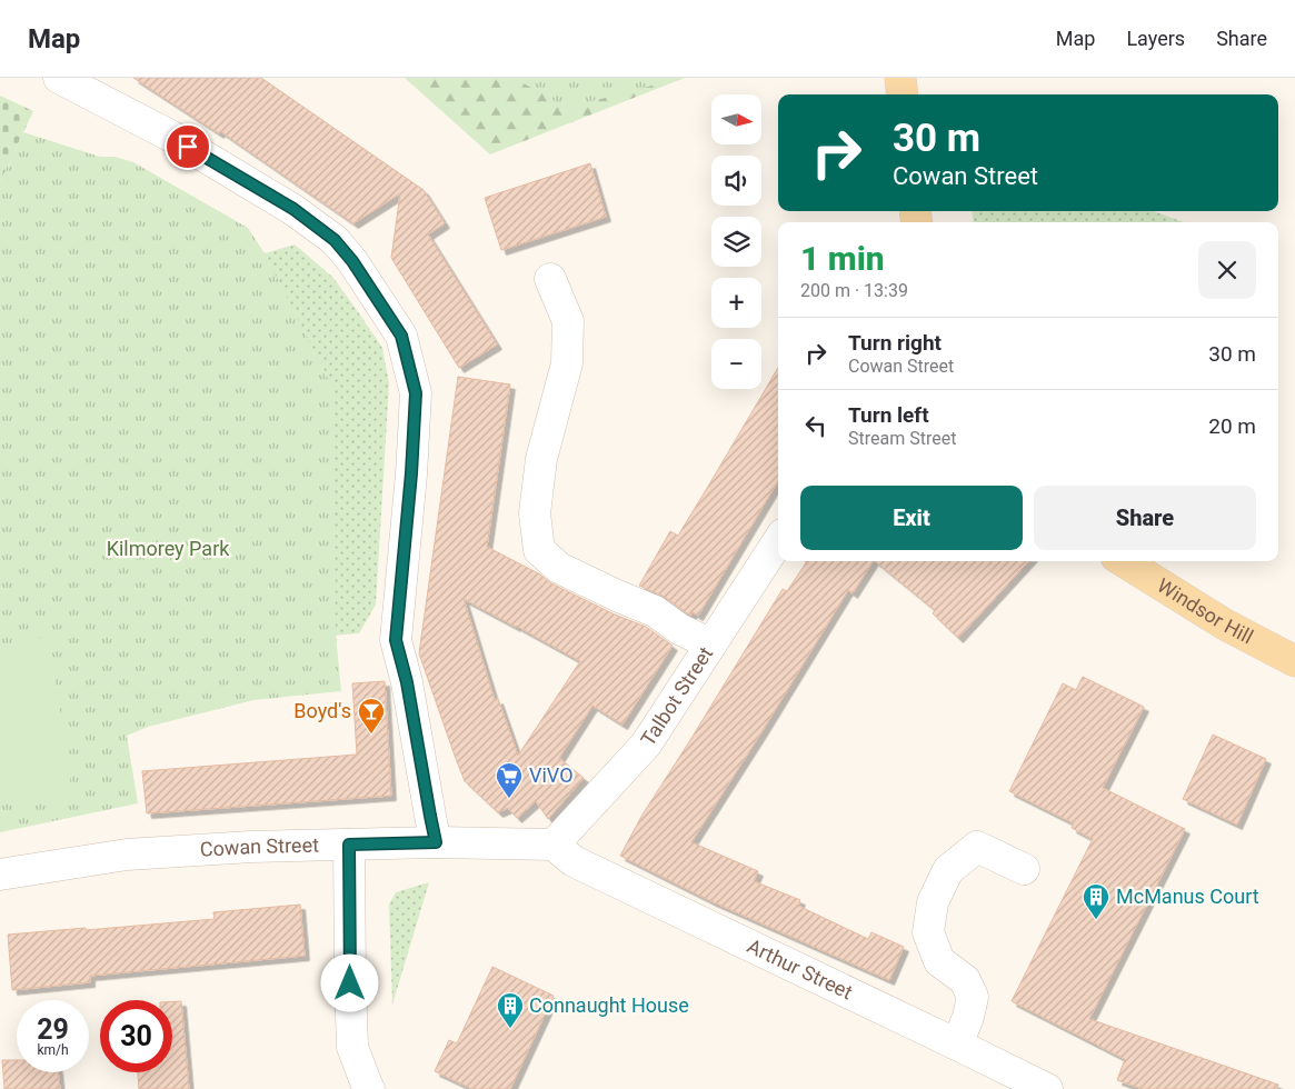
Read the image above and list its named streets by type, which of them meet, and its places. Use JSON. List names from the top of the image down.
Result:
{
  "streets": {
    "main road": ["Windsor Hill"],
    "street": ["Talbot Street", "Cowan Street", "Arthur Street"]
  },
  "crossings": [
    ["Talbot Street", "Cowan Street"],
    ["Talbot Street", "Arthur Street"],
    ["Cowan Street", "Arthur Street"]
  ],
  "parks": ["Kilmorey Park"],
  "places": {
    "bar": ["Boyd's"],
    "supermarket": ["ViVO"],
    "building": ["McManus Court", "Connaught House"]
  },
  "north": "right",
  "page": {
    "header": "Map",
    "nav": ["Map", "Layers", "Share"],
    "map_buttons": ["+", "−"],
    "turn": ["30 m", "Cowan Street"],
    "heading": ["1 min", "200 m · 13:39"],
    "list": [
      {
        "name": "Turn right",
        "note": "Cowan Street",
        "value": "30 m"
      },
      {
        "name": "Turn left",
        "note": "Stream Street",
        "value": "20 m"
      }
    ],
    "buttons": ["Exit", "Share"],
    "speed": "29 km/h",
    "limit": "30"
  }
}
